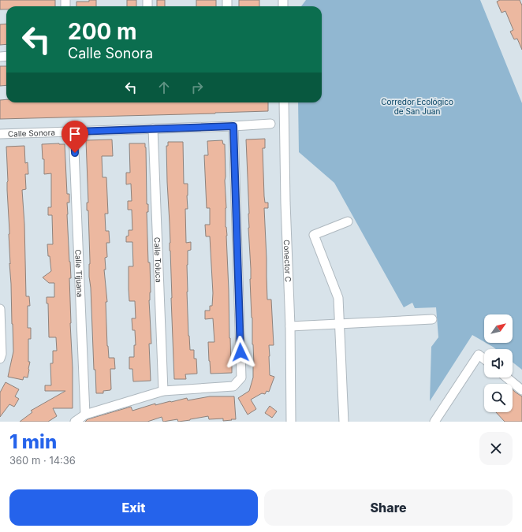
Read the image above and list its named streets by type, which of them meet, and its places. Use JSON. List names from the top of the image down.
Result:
{
  "streets": {
    "street": [
      "Calle Sonora",
      "Calle Toluca",
      "Conector C",
      "Calle Tijuana"
    ]
  },
  "crossings": [
    ["Calle Sonora", "Calle Toluca"],
    ["Calle Sonora", "Calle Tijuana"]
  ],
  "parks": ["Corredor Ecológico de San Juan"],
  "north": "top right",
  "page": {
    "turn": ["200 m", "Calle Sonora"],
    "heading": ["1 min", "360 m · 14:36"],
    "buttons": ["Exit", "Share"]
  }
}
